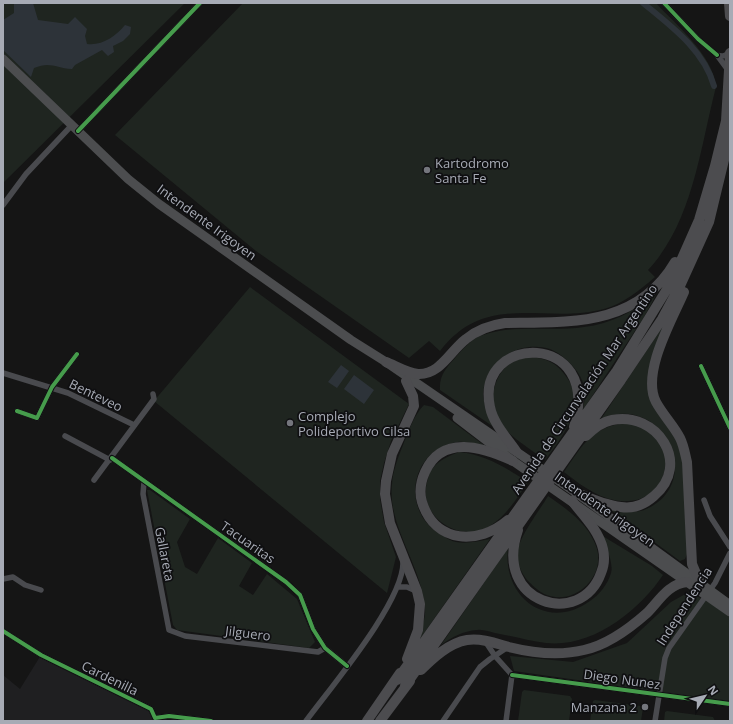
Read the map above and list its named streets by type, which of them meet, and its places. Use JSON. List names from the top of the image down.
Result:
{
  "streets": {
    "highway": ["Avenida de Circunvalación Mar Argentino"],
    "main road": ["Intendente Irigoyen"],
    "street": [
      "Benteveo",
      "Tacuaritas",
      "Gallareta",
      "Independencia",
      "Jilguero",
      "Cardenilla",
      "Diego Nunez"
    ]
  },
  "crossings": [
    ["Tacuaritas", "Gallareta"],
    ["Tacuaritas", "Jilguero"],
    ["Gallareta", "Jilguero"],
    ["Independencia", "Diego Nunez"]
  ],
  "places": ["Kartodromo Santa Fe", "Complejo Polideportivo Cilsa", "Manzana 2"],
  "north": "top right"
}
